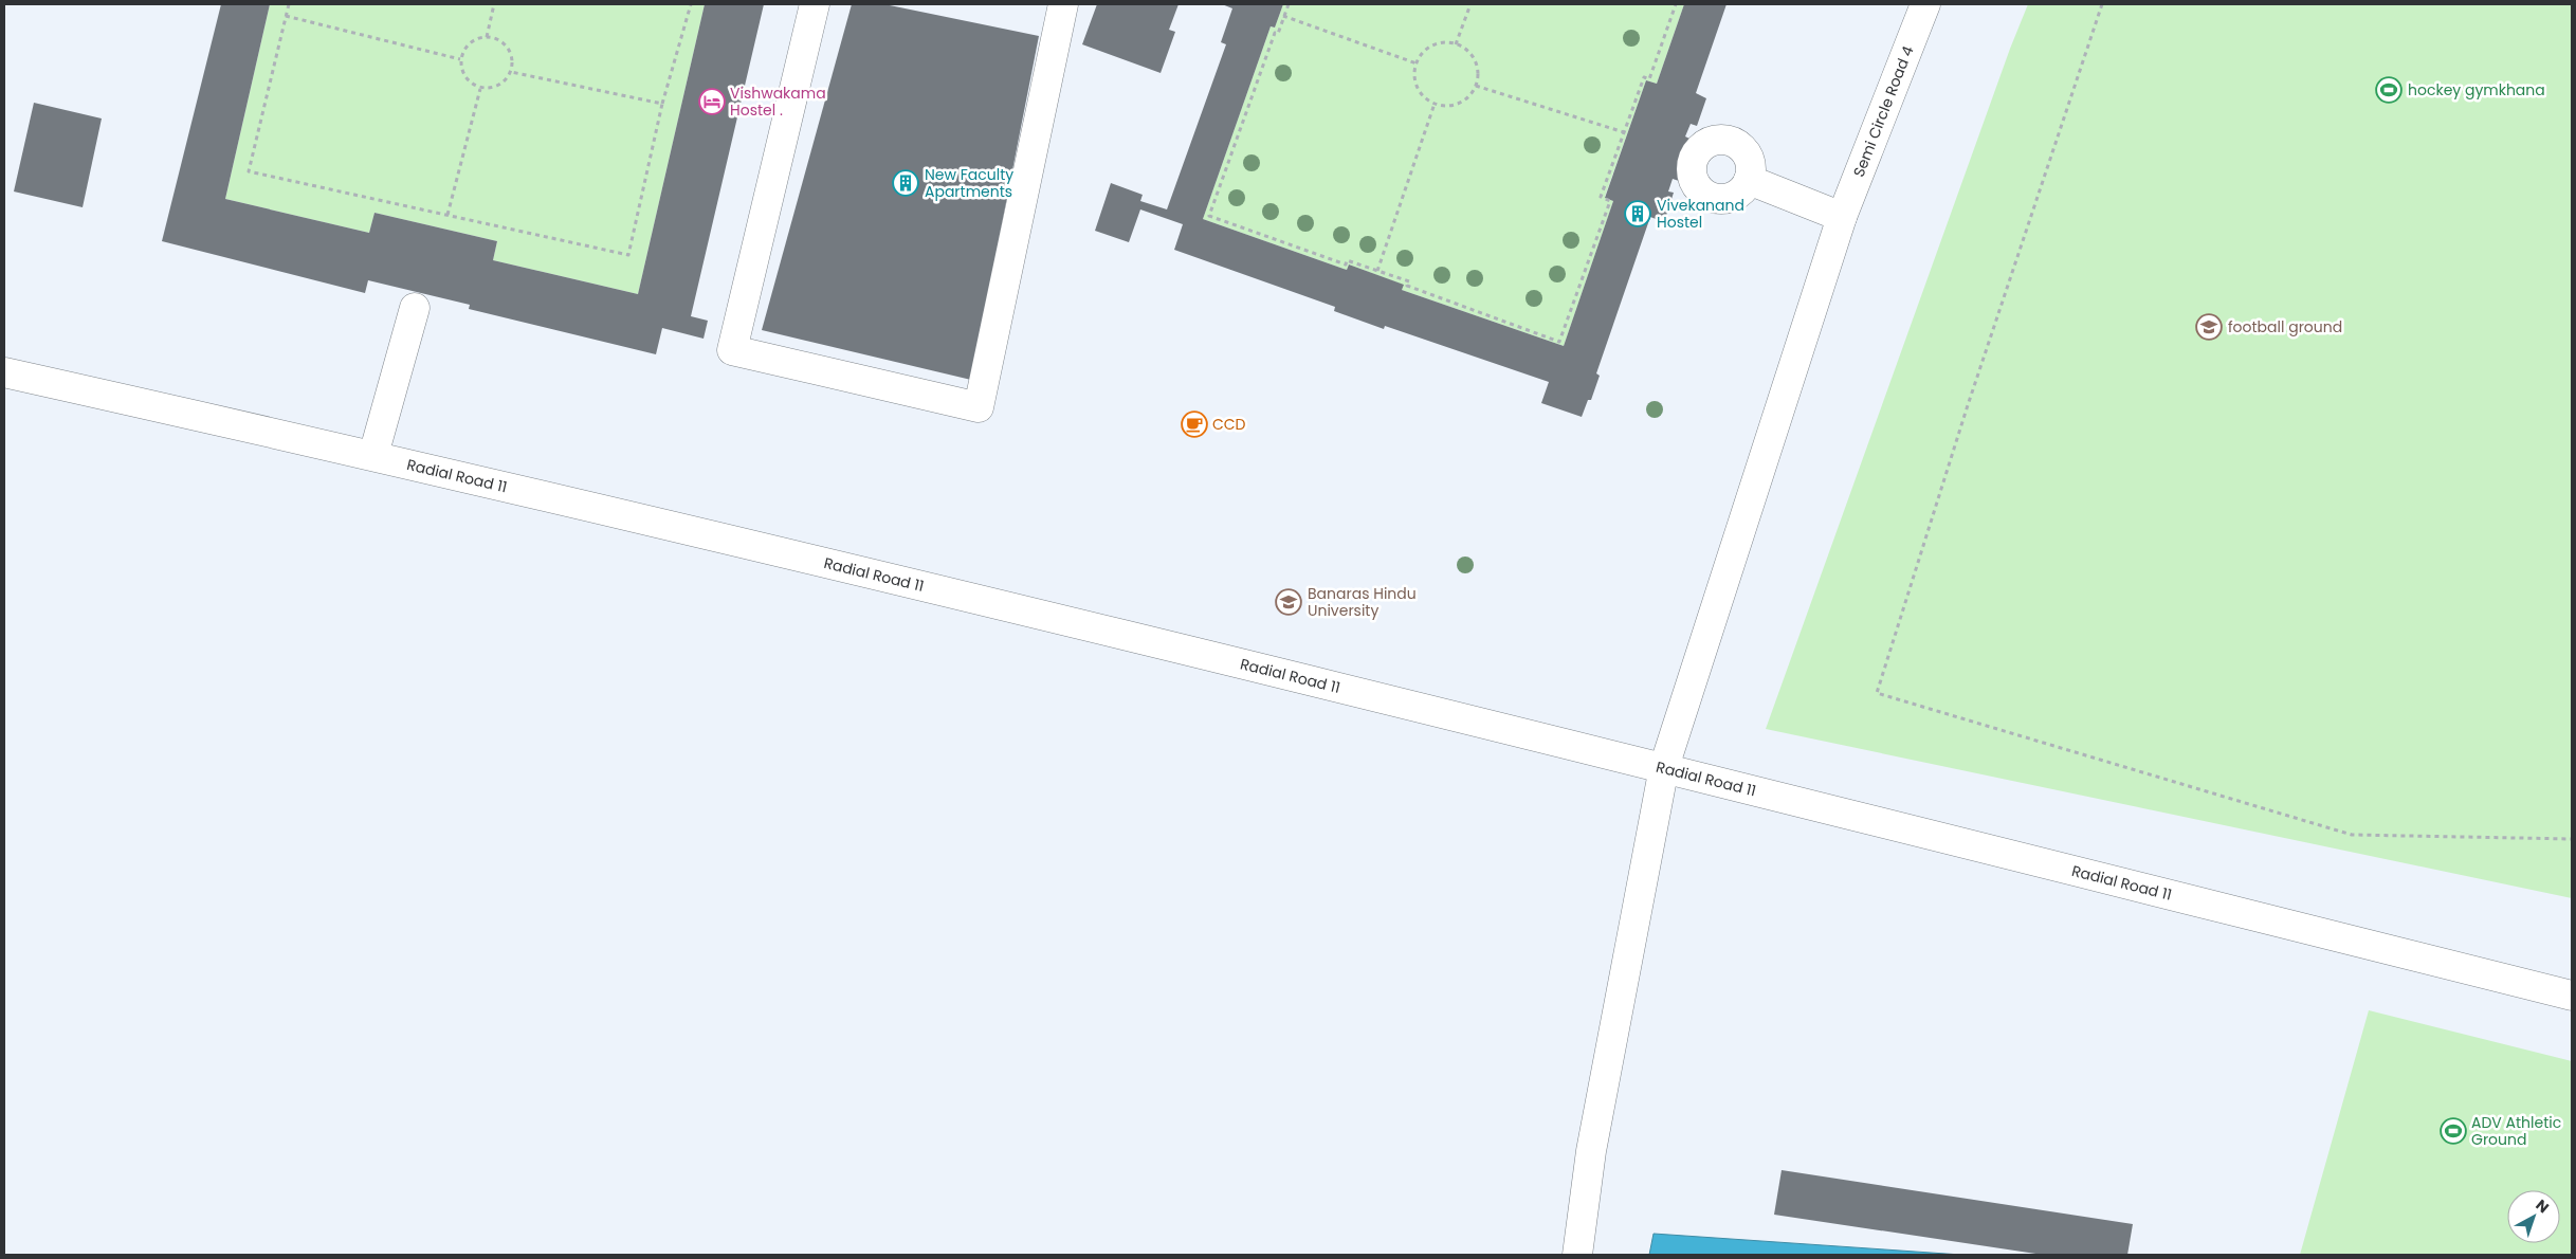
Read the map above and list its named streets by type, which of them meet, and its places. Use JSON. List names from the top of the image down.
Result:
{
  "streets": {
    "lane": ["Semi Circle Road 4", "Radial Road 11"]
  },
  "crossings": [
    ["Semi Circle Road 4", "Radial Road 11"]
  ],
  "places": {
    "sports": ["hockey gymkhana", "ADV Athletic Ground"],
    "hotel": ["Vishwakama Hostel ."],
    "building": ["New Faculty Apartments", "Vivekanand Hostel"],
    "school or university": ["football ground", "Banaras Hindu University"],
    "cafe": ["CCD"]
  },
  "north": "top right"
}
